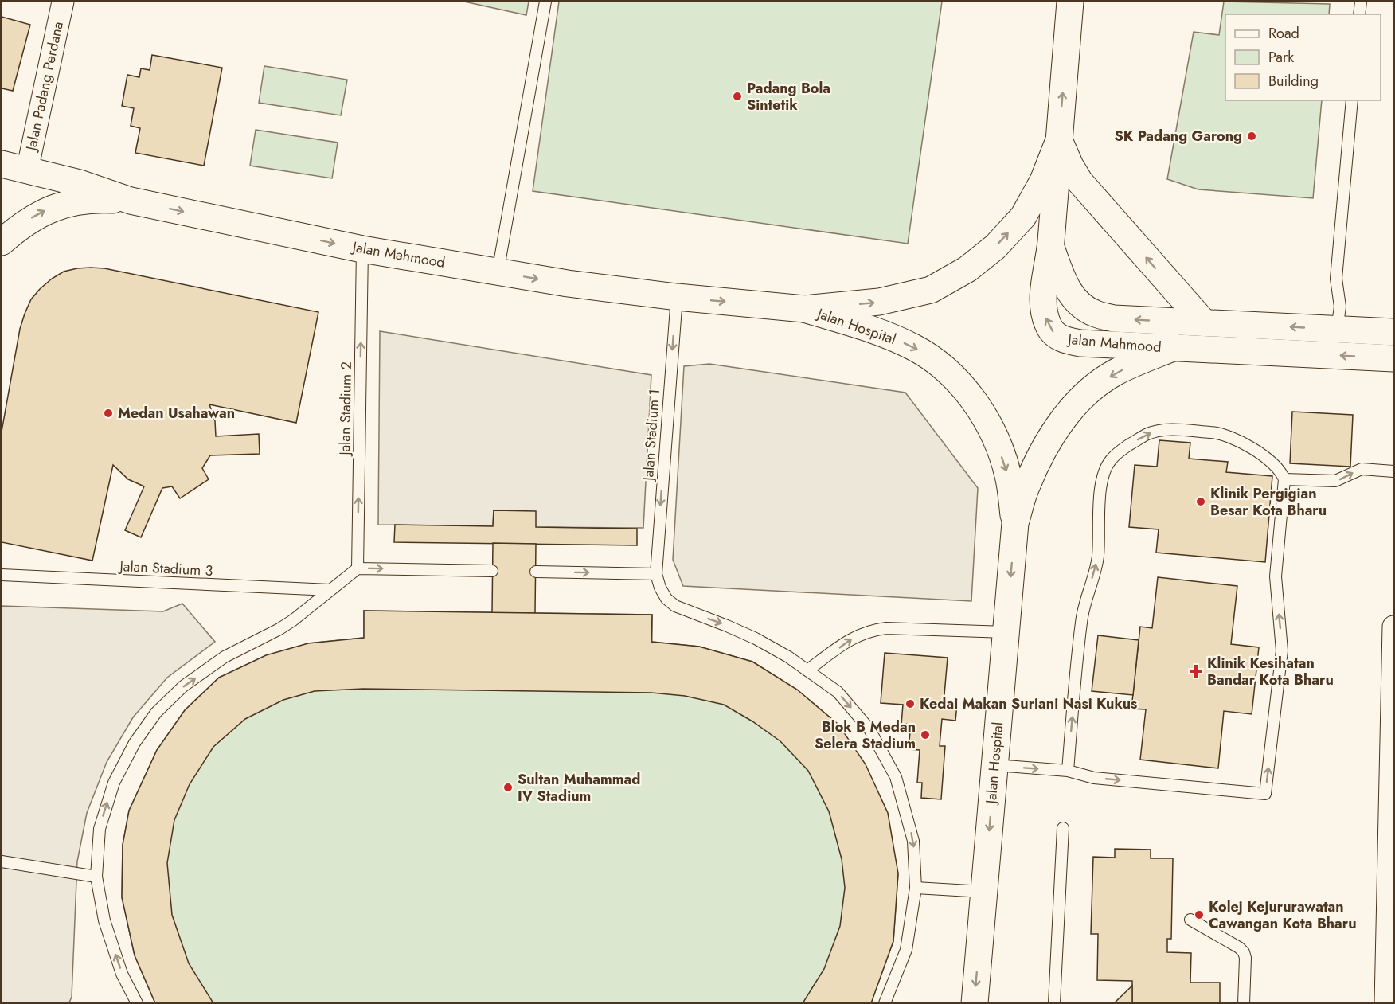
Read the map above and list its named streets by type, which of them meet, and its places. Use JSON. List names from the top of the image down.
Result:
{
  "streets": {
    "main road": ["Jalan Mahmood", "Jalan Hospital"],
    "street": ["Jalan Padang Perdana"],
    "lane": ["Jalan Stadium 2", "Jalan Stadium 1", "Jalan Stadium 3"]
  },
  "crossings": [
    ["Jalan Padang Perdana", "Jalan Mahmood"],
    ["Jalan Mahmood", "Jalan Hospital"],
    ["Jalan Mahmood", "Jalan Stadium 2"],
    ["Jalan Mahmood", "Jalan Stadium 1"]
  ],
  "one_way": ["Jalan Stadium 2", "Jalan Stadium 1"],
  "places": {
    "other": [
      "Padang Bola Sintetik",
      "SK Padang Garong",
      "Medan Usahawan",
      "Klinik Pergigian Besar Kota Bharu",
      "Kedai Makan Suriani Nasi Kukus",
      "Blok B Medan Selera Stadium",
      "Sultan Muhammad IV Stadium",
      "Kolej Kejururawatan Cawangan Kota Bharu"
    ],
    "health": ["Klinik Kesihatan Bandar Kota Bharu"]
  },
  "legend": ["Road", "Park", "Building"]
}
